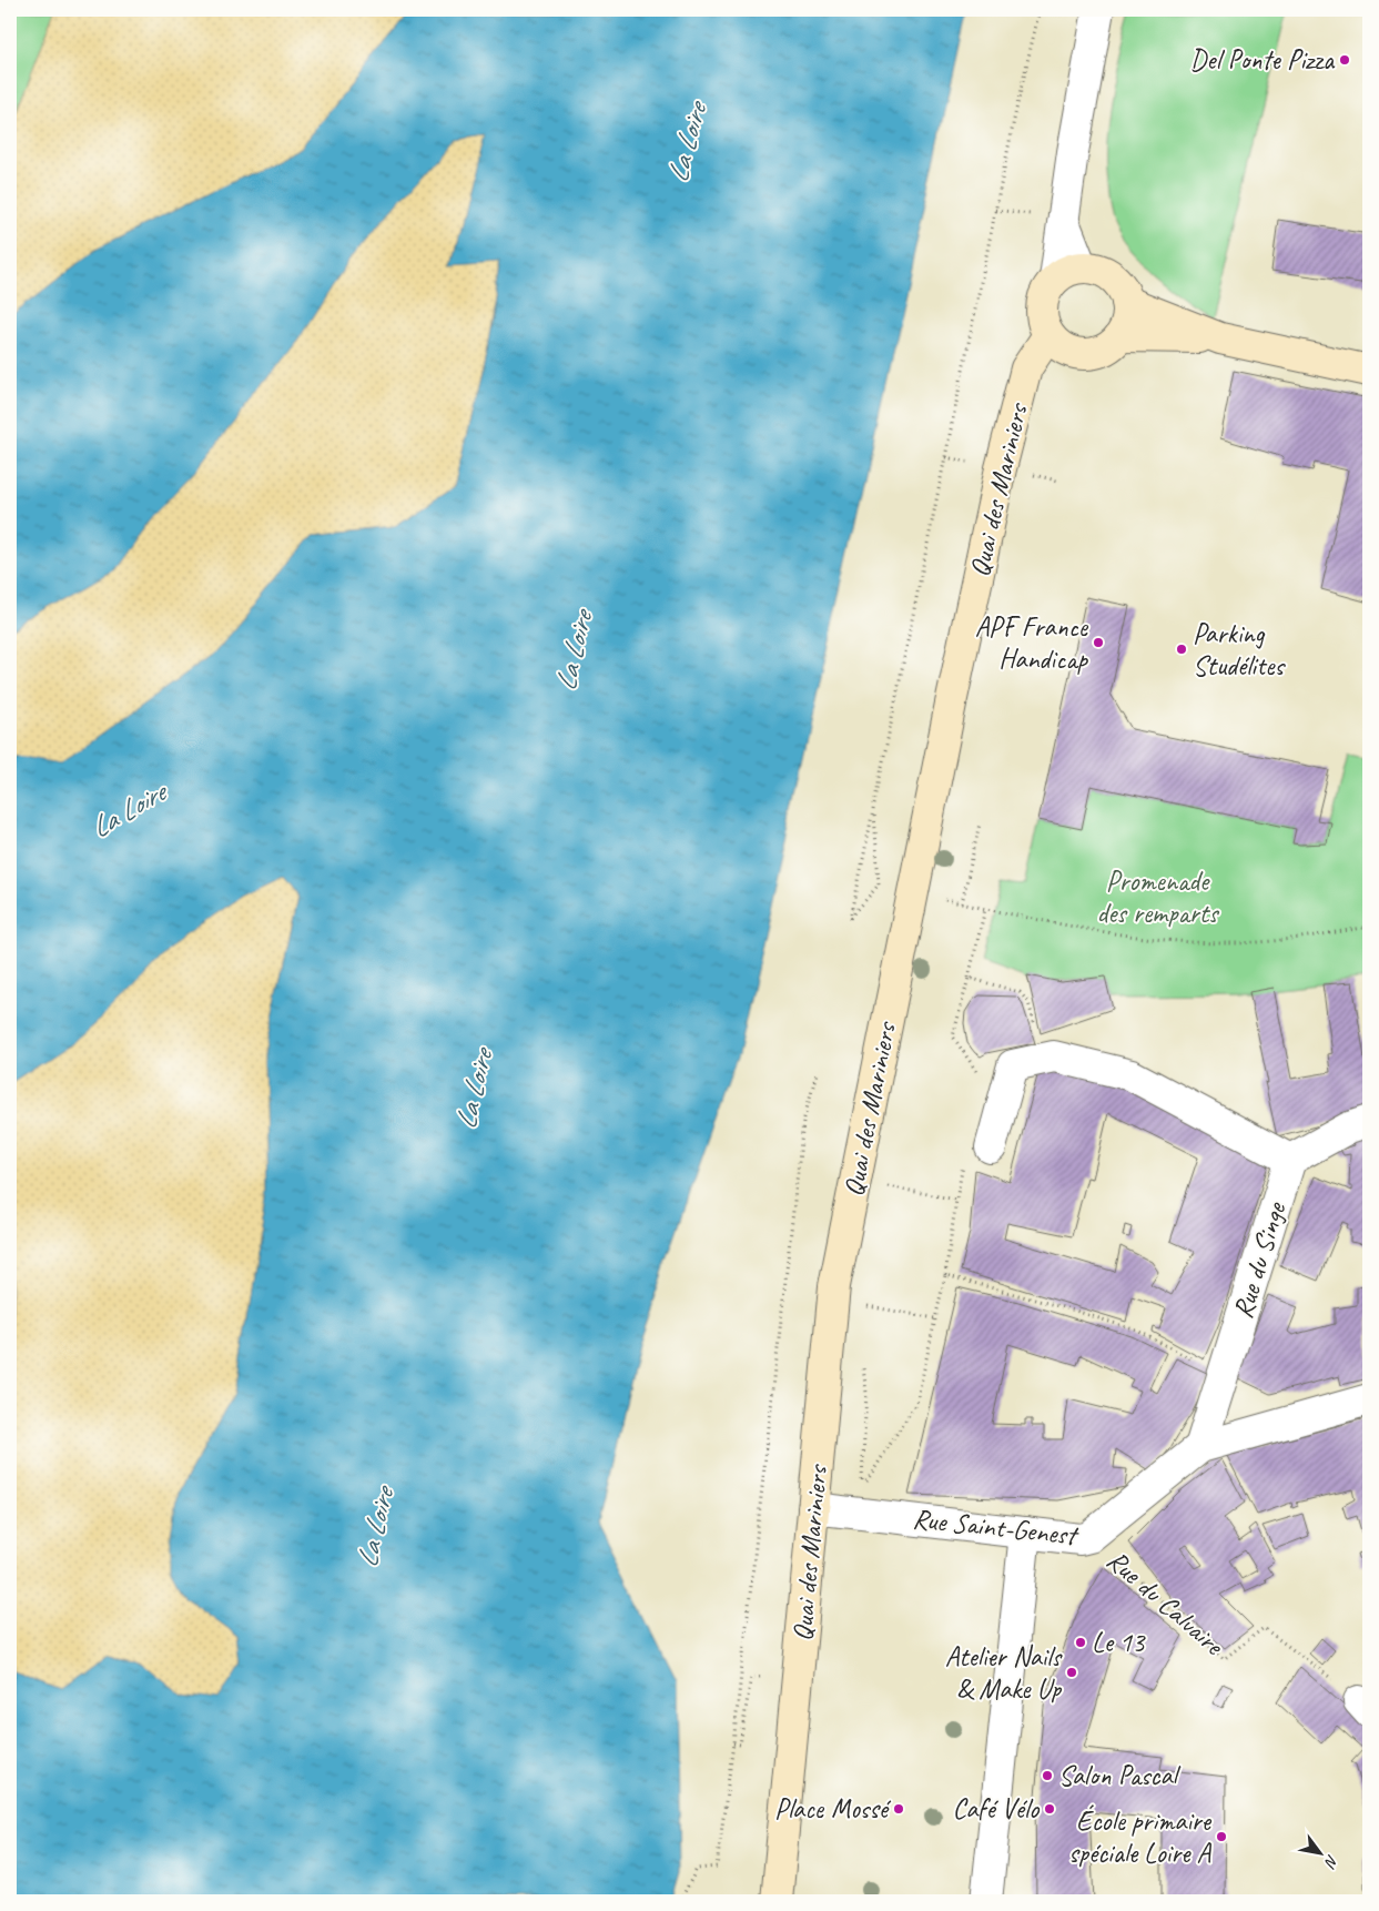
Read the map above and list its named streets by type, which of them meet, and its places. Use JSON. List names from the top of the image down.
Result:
{
  "streets": {
    "main road": ["Quai des Mariniers"],
    "street": ["Rue du Singe", "Rue Saint-Genest"],
    "path": ["Rue du Calvaire"]
  },
  "crossings": [
    ["Quai des Mariniers", "Rue Saint-Genest"],
    ["Rue du Singe", "Rue Saint-Genest"],
    ["Rue Saint-Genest", "Rue du Calvaire"]
  ],
  "water": ["La Loire"],
  "parks": ["Promenade des remparts"],
  "places": [
    "Del Ponte Pizza",
    "APF France Handicap",
    "Parking Studélites",
    "Le 13",
    "Atelier Nails & Make Up",
    "Salon Pascal",
    "Place Mossé",
    "Café Vélo",
    "École primaire spéciale Loire A"
  ],
  "north": "bottom right"
}
